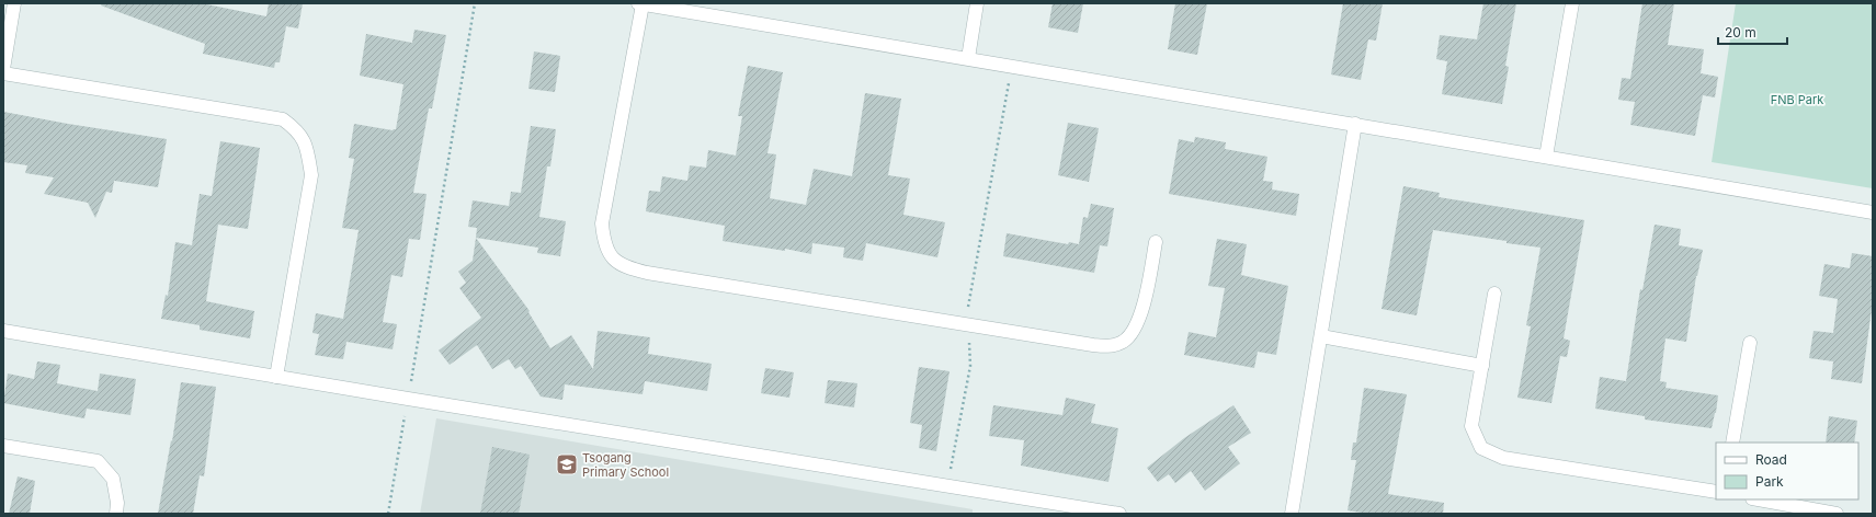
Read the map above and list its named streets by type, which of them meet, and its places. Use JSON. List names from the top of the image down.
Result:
{
  "parks": ["FNB Park"],
  "places": {
    "school or university": ["Tsogang Primary School"]
  },
  "legend": ["Road", "Park"],
  "scale_bar": "20 m"
}
